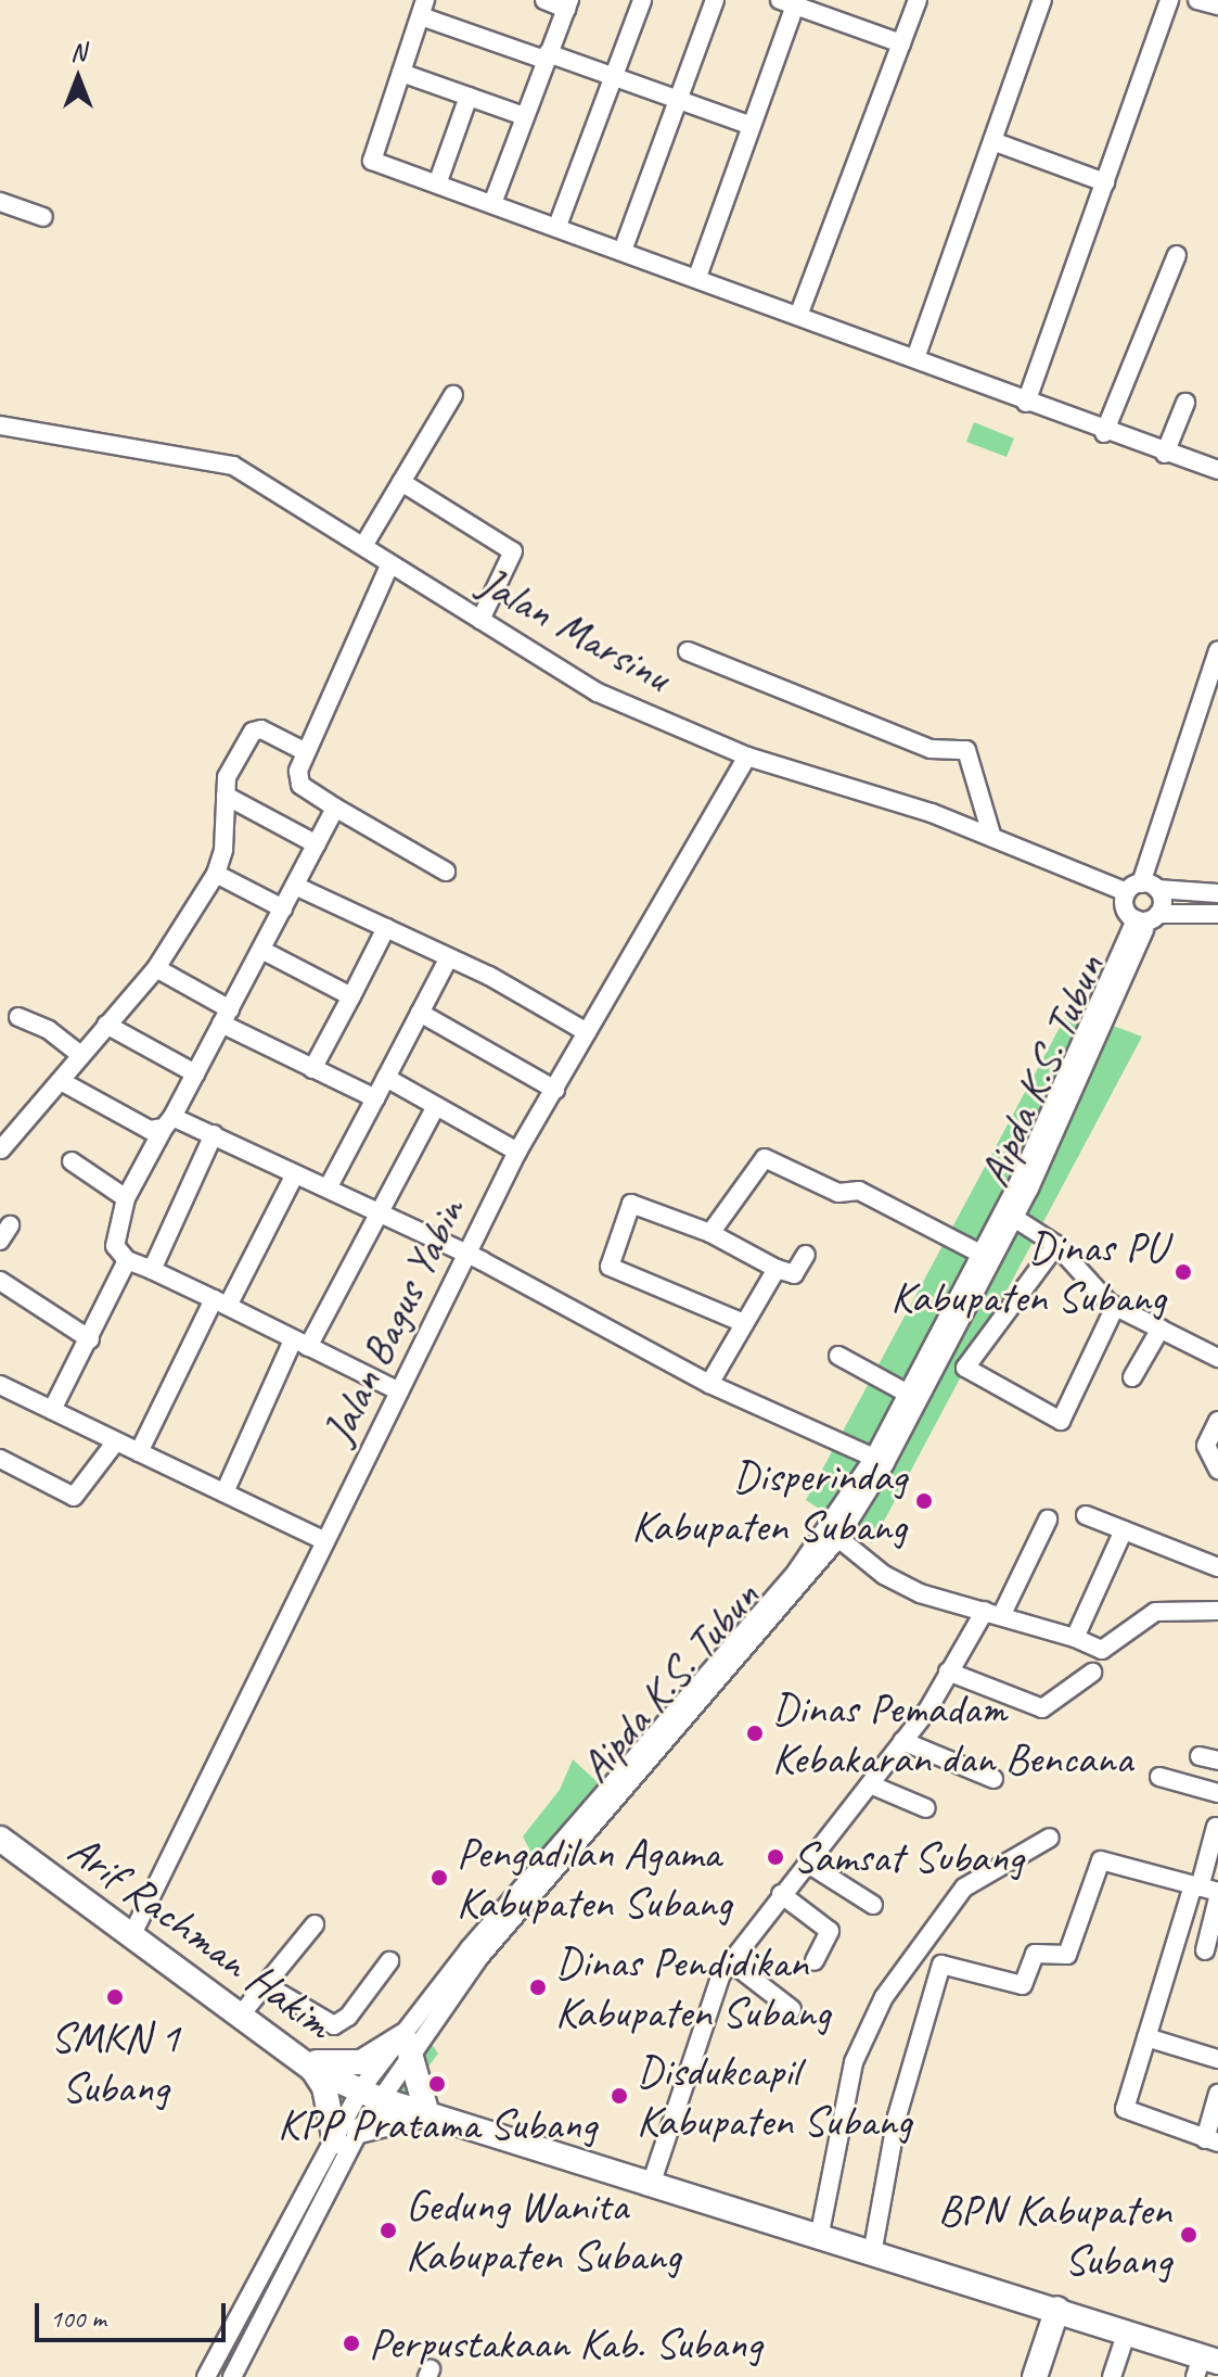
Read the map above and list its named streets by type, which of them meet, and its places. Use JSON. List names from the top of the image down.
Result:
{
  "streets": {
    "main road": ["Arif Rachman Hakim"],
    "street": ["Jalan Marsinu", "Aipda K.S. Tubun", "Jalan Bagus Yabin"]
  },
  "crossings": [
    ["Jalan Marsinu", "Jalan Bagus Yabin"],
    ["Aipda K.S. Tubun", "Arif Rachman Hakim"],
    ["Jalan Bagus Yabin", "Arif Rachman Hakim"]
  ],
  "places": [
    "Dinas PU Kabupaten Subang",
    "Disperindag Kabupaten Subang",
    "Dinas Pemadam Kebakaran dan Bencana",
    "Samsat Subang",
    "Pengadilan Agama Kabupaten Subang",
    "Dinas Pendidikan Kabupaten Subang",
    "SMKN 1 Subang",
    "KPP Pratama Subang",
    "Disdukcapil Kabupaten Subang",
    "Gedung Wanita Kabupaten Subang",
    "BPN Kabupaten Subang",
    "Perpustakaan Kab. Subang"
  ],
  "scale_bar": "100 m",
  "north": "top"
}
